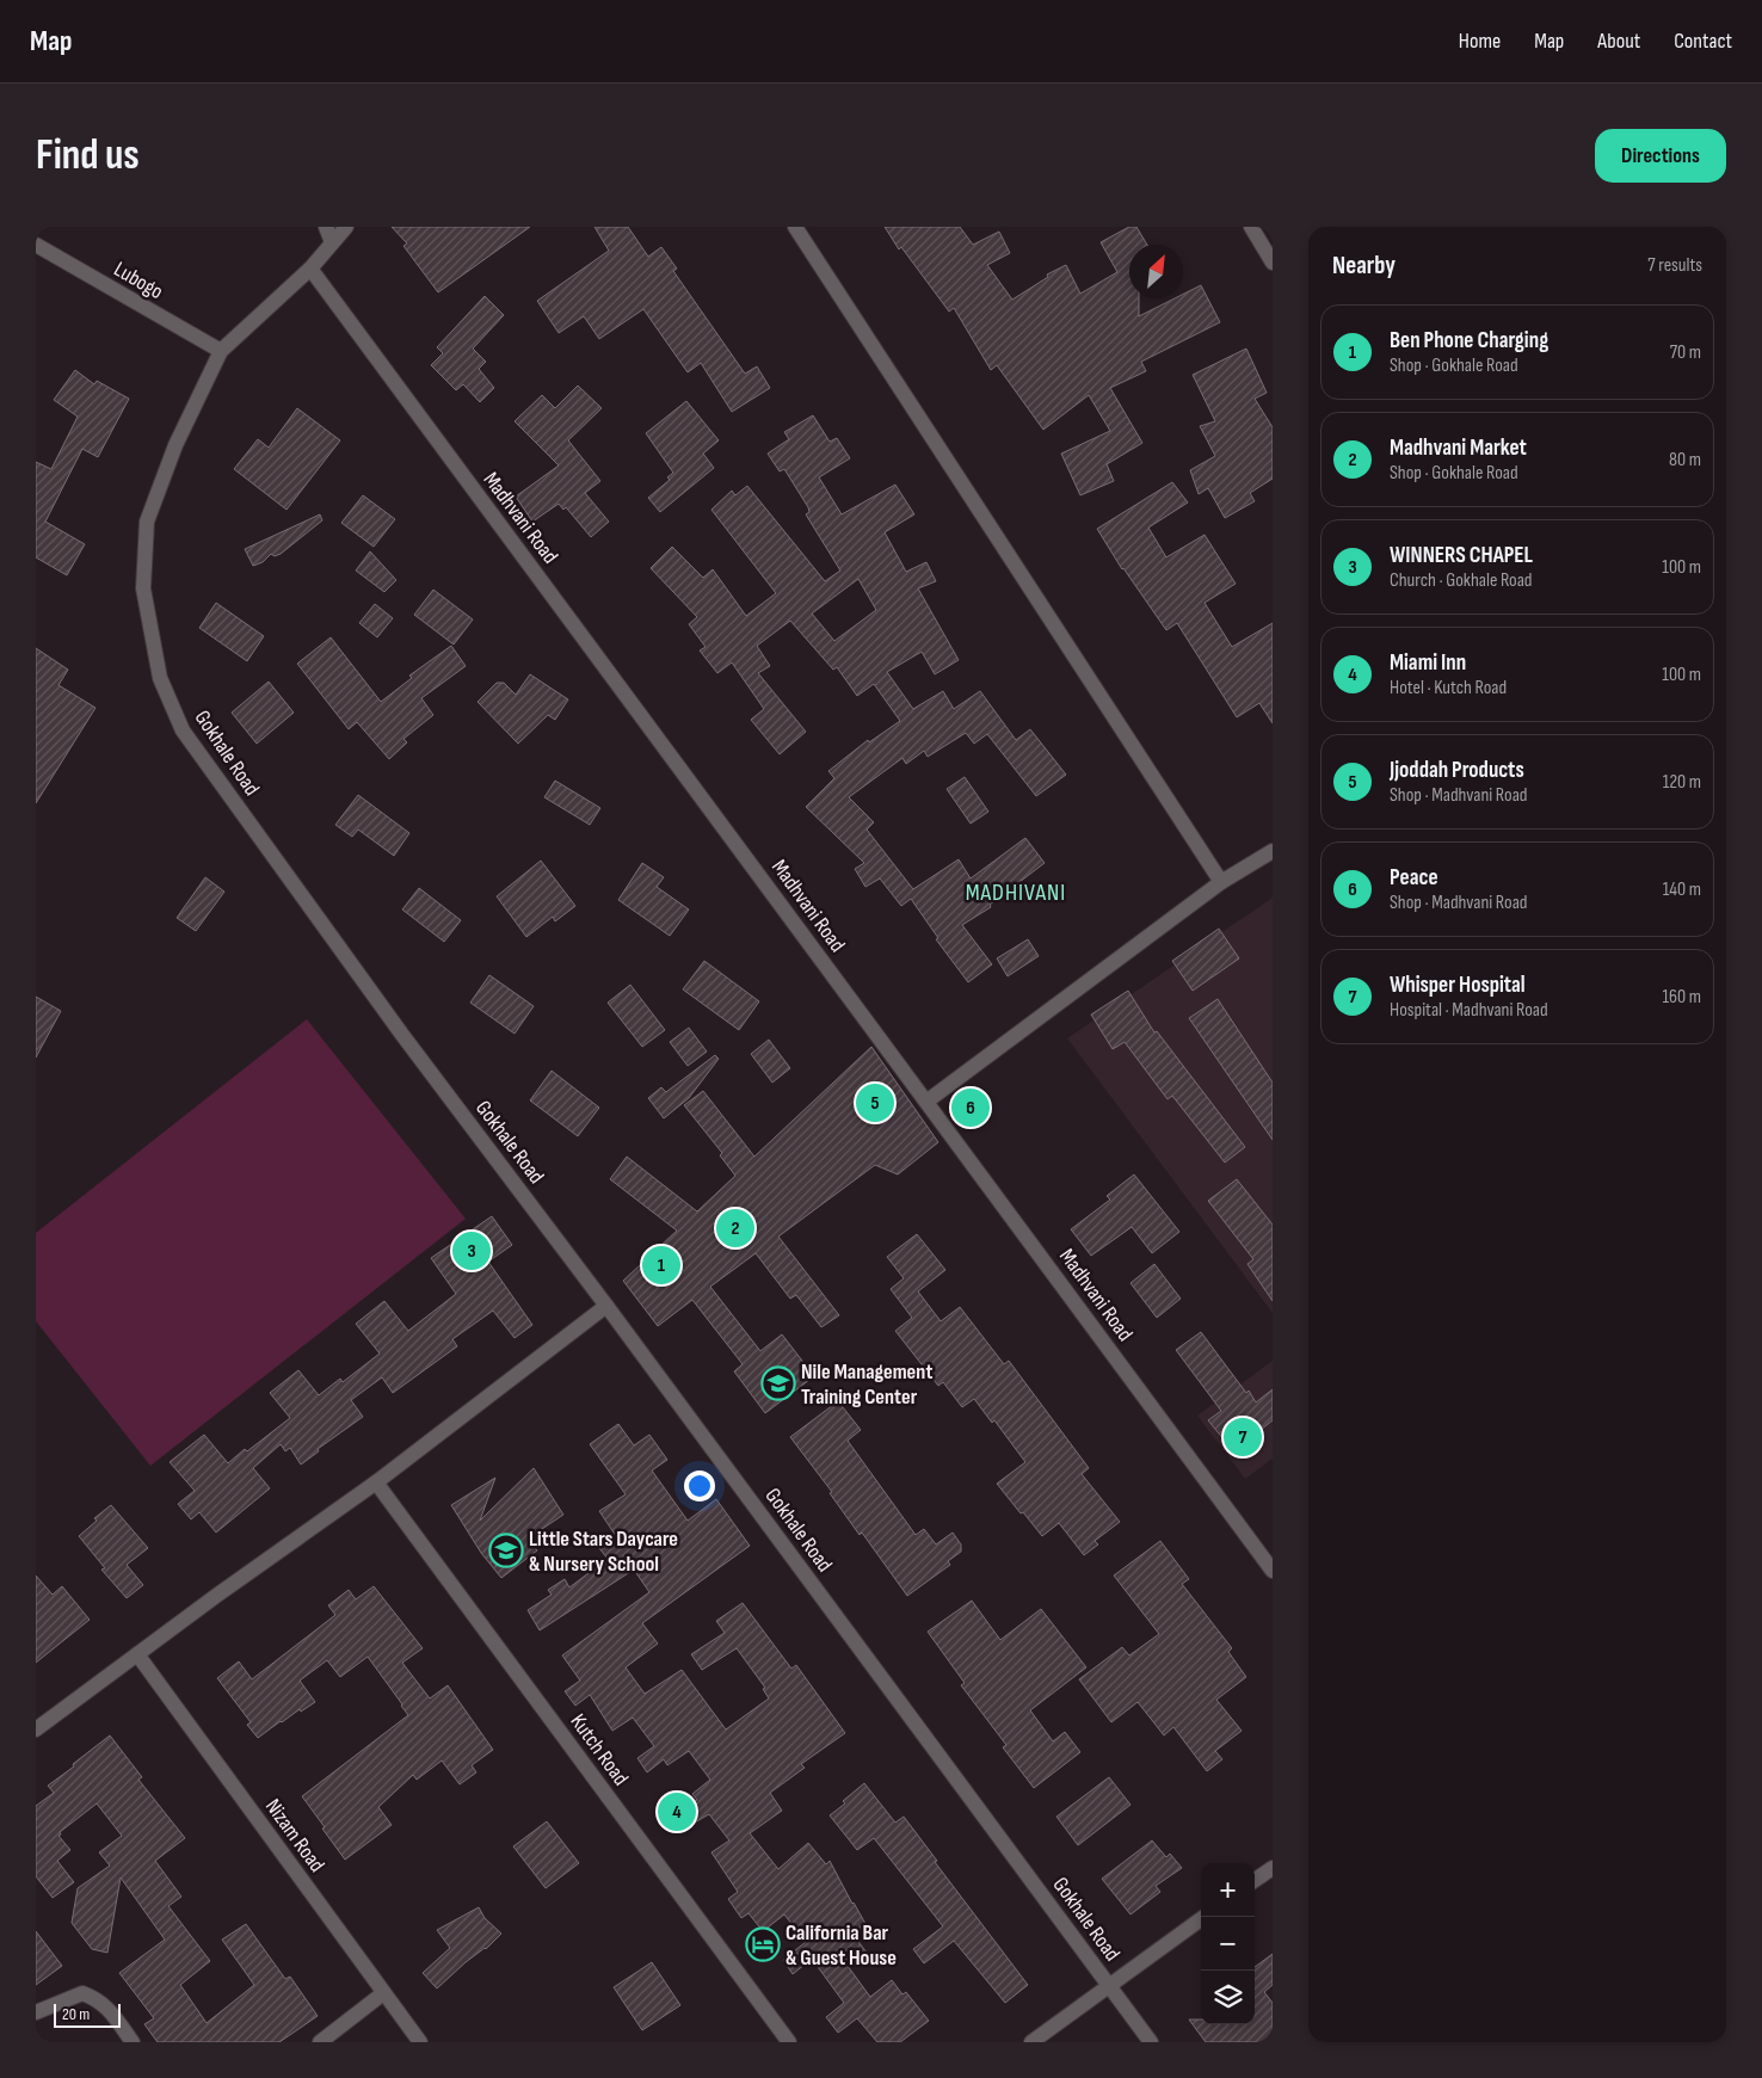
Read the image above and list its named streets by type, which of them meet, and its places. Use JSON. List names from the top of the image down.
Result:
{
  "streets": {
    "street": [
      "Lubogo",
      "Madhvani Road",
      "Gokhale Road",
      "Kutch Road",
      "Nizam Road"
    ]
  },
  "crossings": [
    ["Lubogo", "Gokhale Road"],
    ["Madhvani Road", "Gokhale Road"]
  ],
  "districts": ["MADHIVANI"],
  "places": {
    "school or university": ["Nile Management Training Center", "Little Stars Daycare & Nursery School"],
    "hotel": ["California Bar & Guest House"]
  },
  "scale_bar": "20 m",
  "north": "top right",
  "page": {
    "header": "Map",
    "nav": [
      "Home",
      "Map",
      "About",
      "Contact"
    ],
    "buttons": "Directions",
    "title": "Find us",
    "heading": ["Nearby", "7 results"],
    "list": [
      {
        "mark": "1",
        "name": "Ben Phone Charging",
        "note": "Shop · Gokhale Road",
        "value": "70 m"
      },
      {
        "mark": "2",
        "name": "Madhvani Market",
        "note": "Shop · Gokhale Road",
        "value": "80 m"
      },
      {
        "mark": "3",
        "name": "WINNERS CHAPEL",
        "note": "Church · Gokhale Road",
        "value": "100 m"
      },
      {
        "mark": "4",
        "name": "Miami Inn",
        "note": "Hotel · Kutch Road",
        "value": "100 m"
      },
      {
        "mark": "5",
        "name": "Jjoddah Products",
        "note": "Shop · Madhvani Road",
        "value": "120 m"
      },
      {
        "mark": "6",
        "name": "Peace",
        "note": "Shop · Madhvani Road",
        "value": "140 m"
      },
      {
        "mark": "7",
        "name": "Whisper Hospital",
        "note": "Hospital · Madhvani Road",
        "value": "160 m"
      }
    ],
    "pins": [
      "5",
      "6",
      "2",
      "3",
      "1",
      "7",
      "4"
    ],
    "map_buttons": ["+", "−"],
    "scale": "20 m"
  }
}
